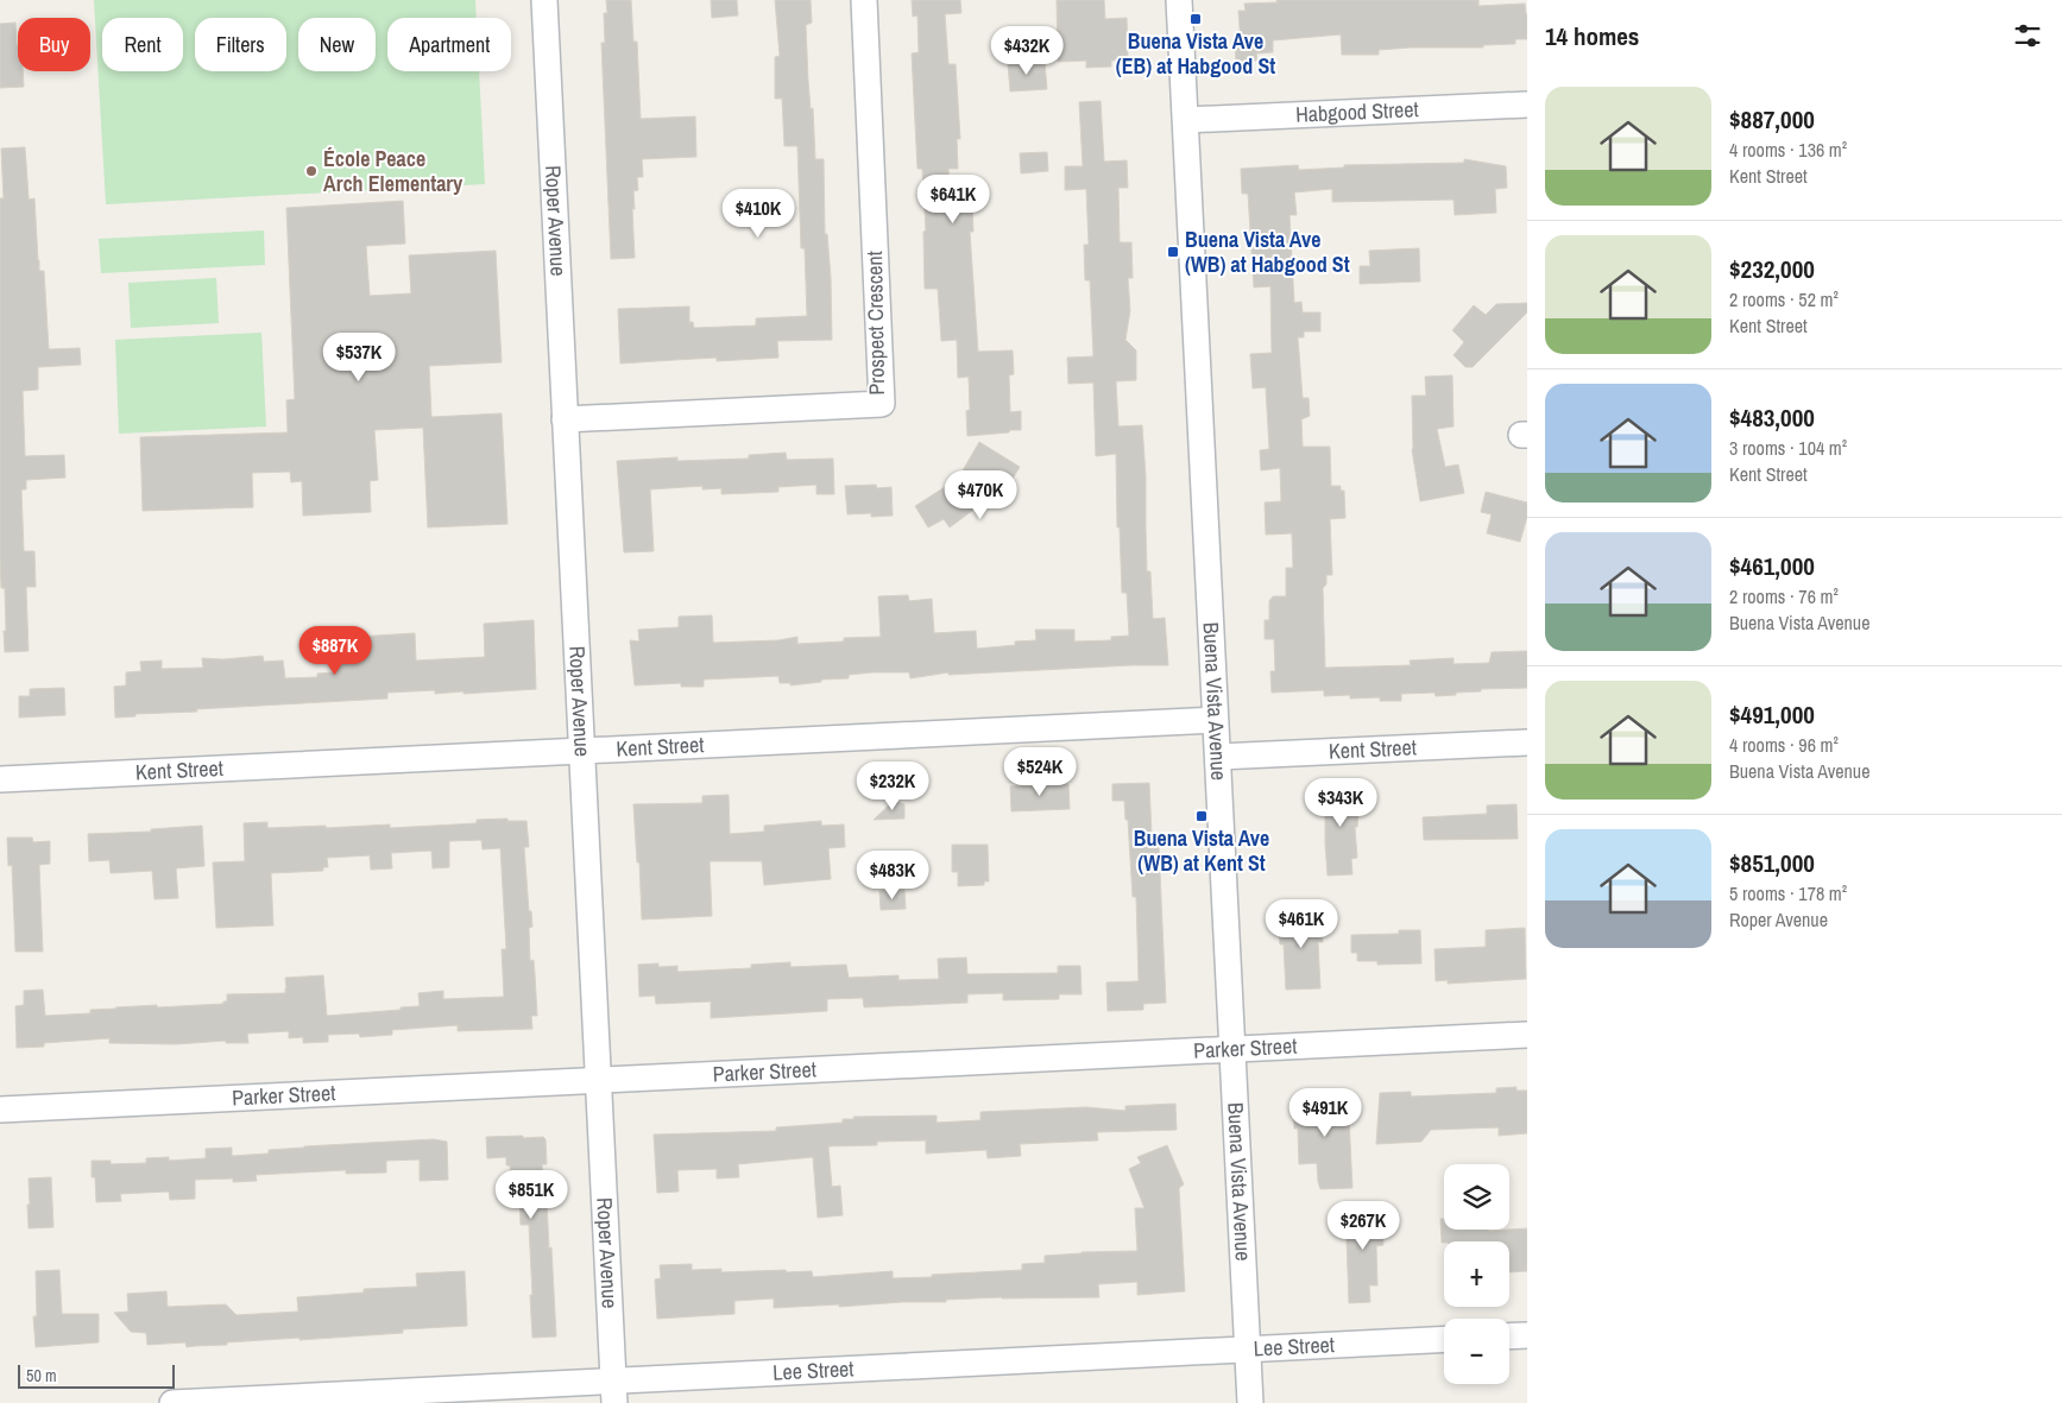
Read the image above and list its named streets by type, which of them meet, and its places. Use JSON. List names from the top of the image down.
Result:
{
  "streets": {
    "street": [
      "Habgood Street",
      "Roper Avenue",
      "Prospect Crescent",
      "Buena Vista Avenue",
      "Kent Street",
      "Parker Street",
      "Lee Street"
    ]
  },
  "crossings": [
    ["Habgood Street", "Buena Vista Avenue"],
    ["Roper Avenue", "Prospect Crescent"],
    ["Roper Avenue", "Kent Street"],
    ["Roper Avenue", "Parker Street"],
    ["Roper Avenue", "Lee Street"],
    ["Buena Vista Avenue", "Kent Street"],
    ["Buena Vista Avenue", "Parker Street"],
    ["Buena Vista Avenue", "Lee Street"]
  ],
  "places": {
    "transit": ["Buena Vista Ave (EB) at Habgood St", "Buena Vista Ave (WB) at Habgood St", "Buena Vista Ave (WB) at Kent St"],
    "other": ["École Peace Arch Elementary"]
  },
  "scale_bar": "50 m",
  "page": {
    "heading": "14 homes",
    "chip": [
      "Buy",
      "Rent",
      "Filters",
      "New",
      "Apartment"
    ],
    "price": [
      "$432K",
      "$641K",
      "$410K",
      "$537K",
      "$470K",
      "$887K",
      "$524K",
      "$232K",
      "$343K",
      "$483K",
      "$461K",
      "$491K",
      "$851K",
      "$267K"
    ],
    "list": [
      {
        "name": "$887,000",
        "note": "4 rooms · 136 m² · Kent Street"
      },
      {
        "name": "$232,000",
        "note": "2 rooms · 52 m² · Kent Street"
      },
      {
        "name": "$483,000",
        "note": "3 rooms · 104 m² · Kent Street"
      },
      {
        "name": "$461,000",
        "note": "2 rooms · 76 m² · Buena Vista Avenue"
      },
      {
        "name": "$491,000",
        "note": "4 rooms · 96 m² · Buena Vista Avenue"
      },
      {
        "name": "$851,000",
        "note": "5 rooms · 178 m² · Roper Avenue"
      }
    ],
    "map_buttons": ["+", "−"],
    "scale": "50 m"
  }
}
